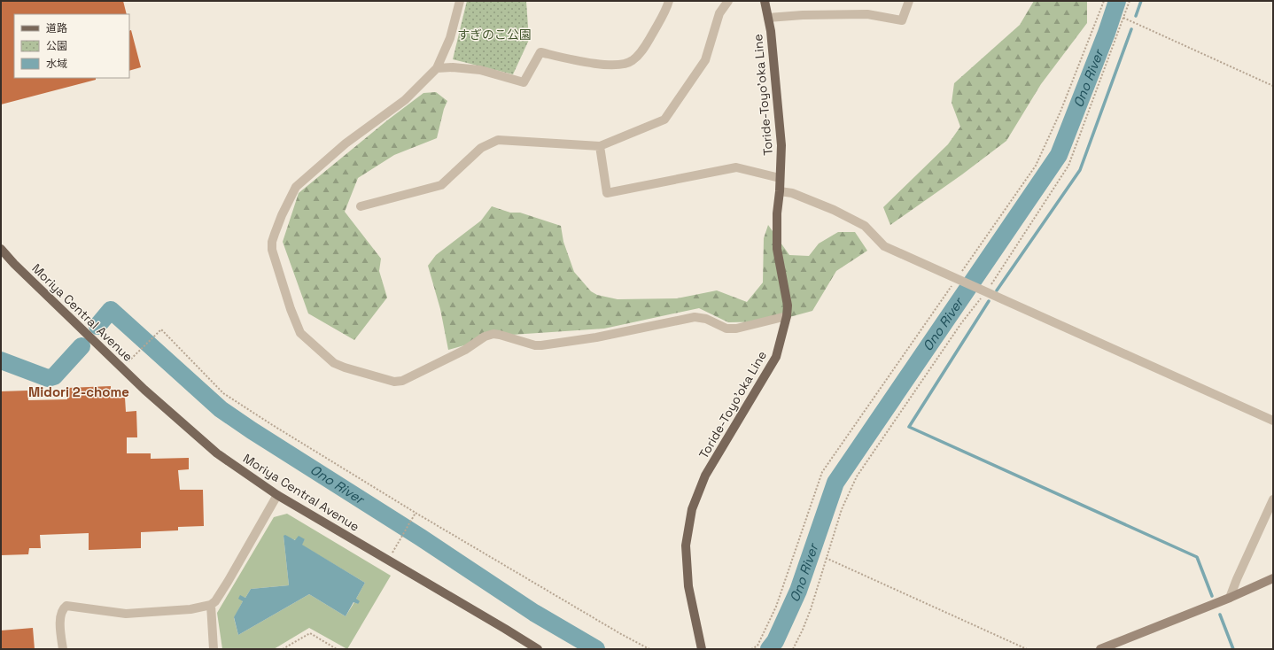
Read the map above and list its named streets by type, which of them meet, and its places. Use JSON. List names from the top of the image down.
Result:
{
  "streets": {
    "main road": ["Toride-Toyo'oka Line", "Moriya Central Avenue"]
  },
  "districts": ["Midori 2-chome"],
  "water": ["Ono River"],
  "parks": ["すぎのこ公園"],
  "legend": ["道路", "公園", "水域"]
}
